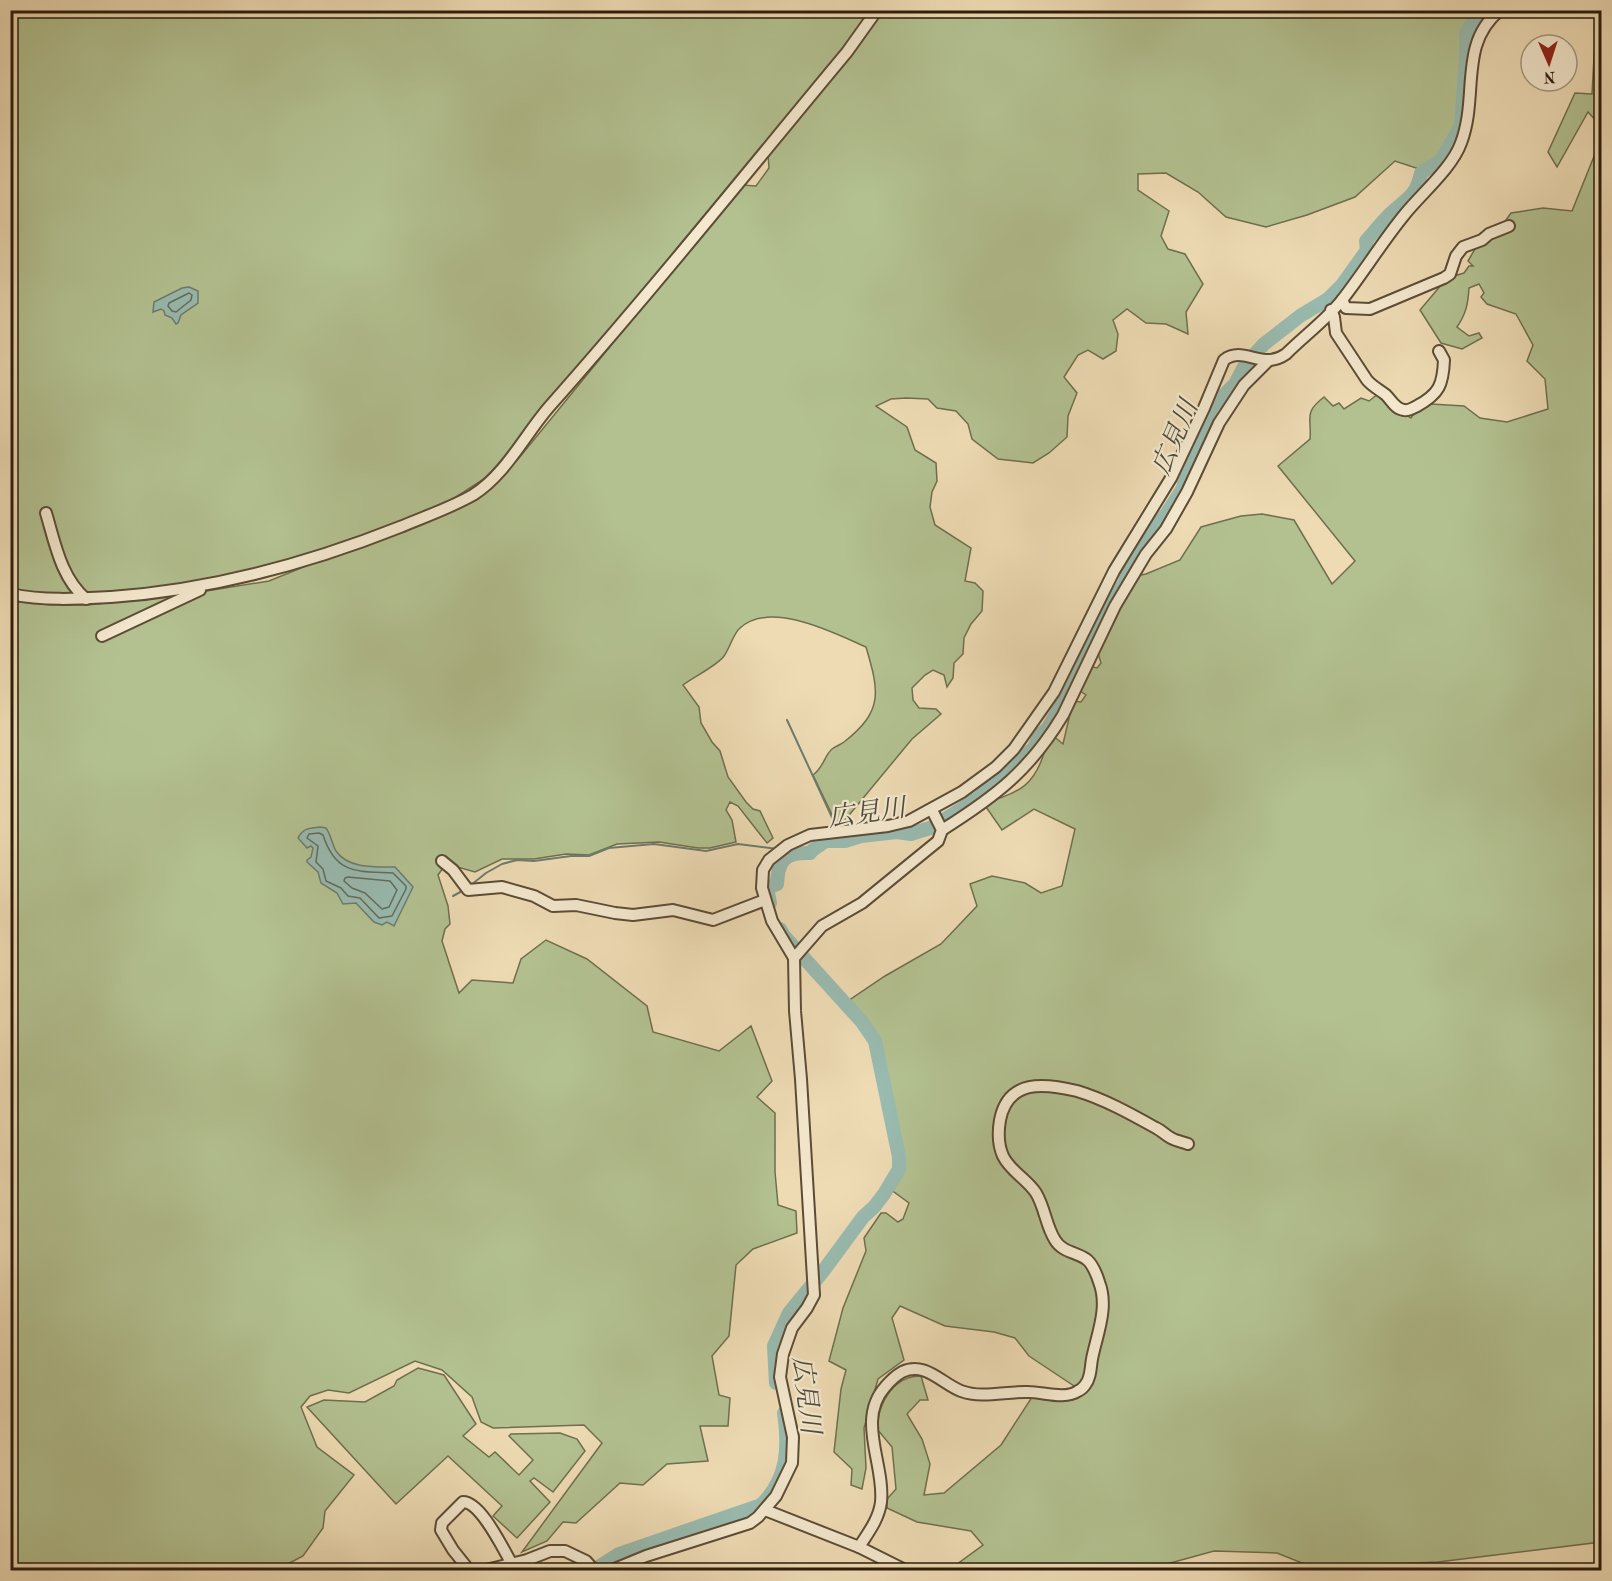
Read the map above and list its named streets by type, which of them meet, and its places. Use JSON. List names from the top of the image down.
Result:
{
  "water": ["広見川"],
  "north": "bottom"
}
